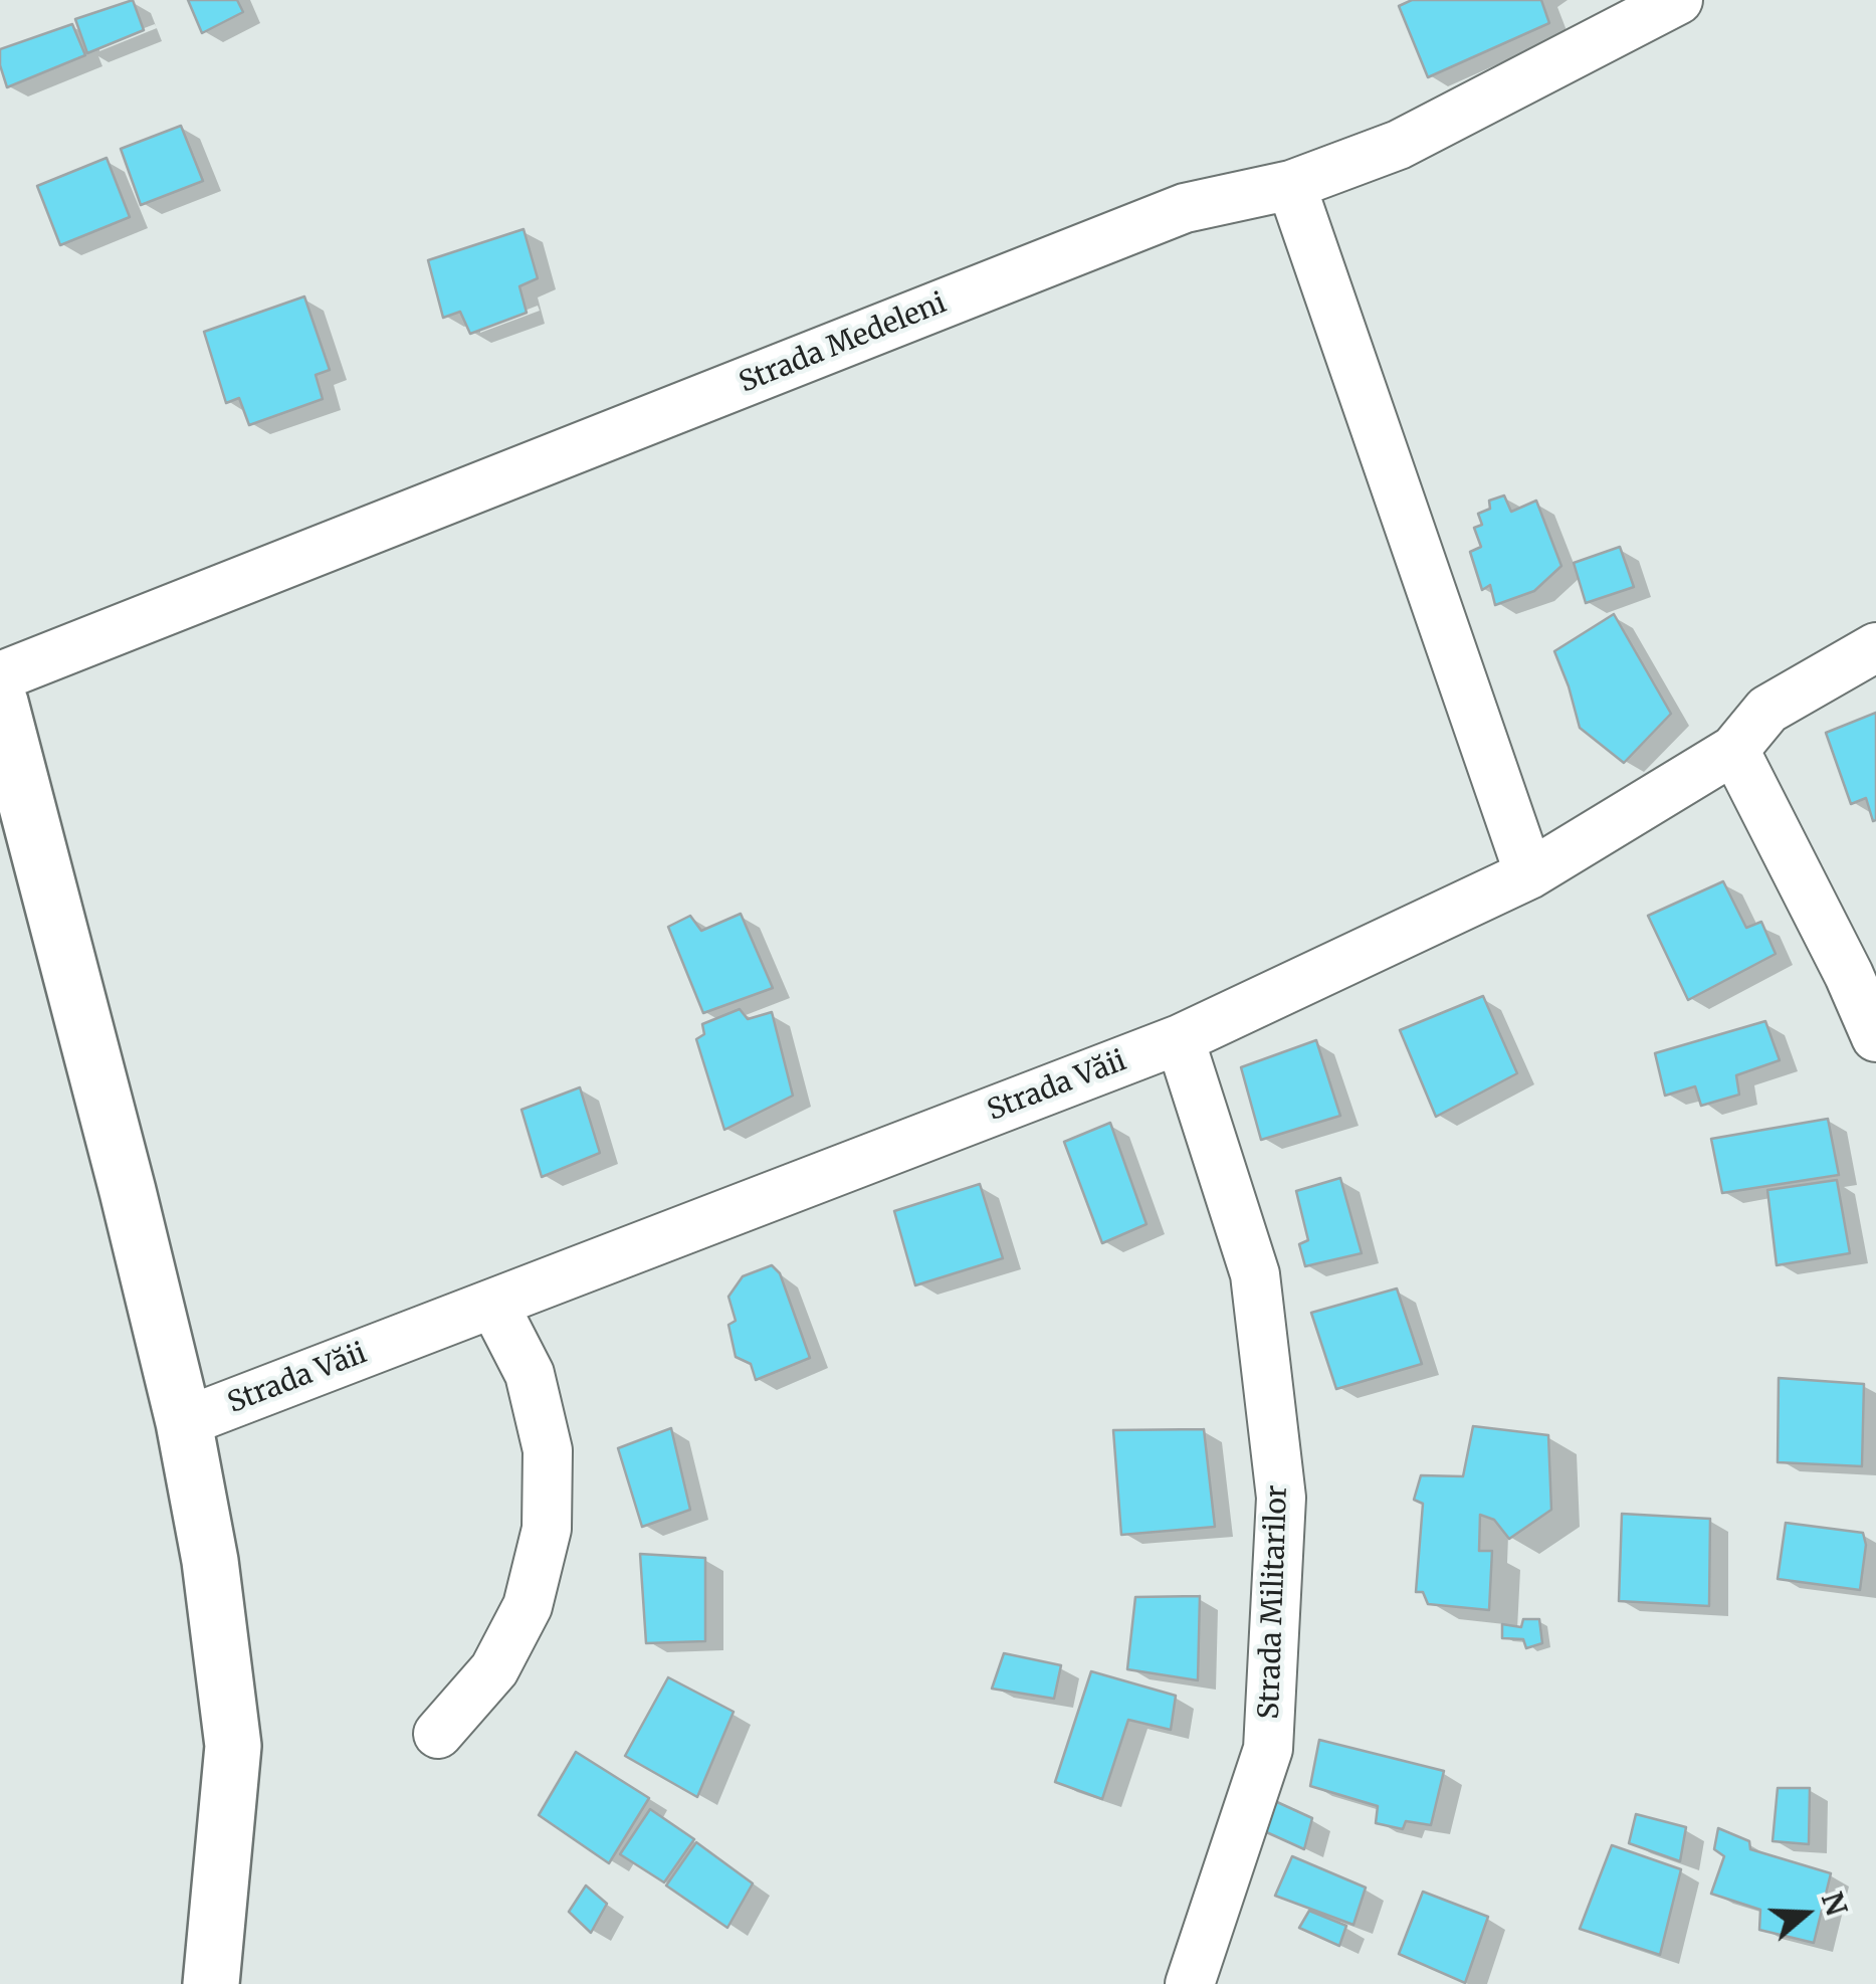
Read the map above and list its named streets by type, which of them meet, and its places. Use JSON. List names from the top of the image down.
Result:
{
  "streets": {
    "street": ["Strada Medeleni", "Strada Văii", "Strada Militarilor"]
  },
  "crossings": [
    ["Strada Văii", "Strada Militarilor"]
  ],
  "north": "right"
}
